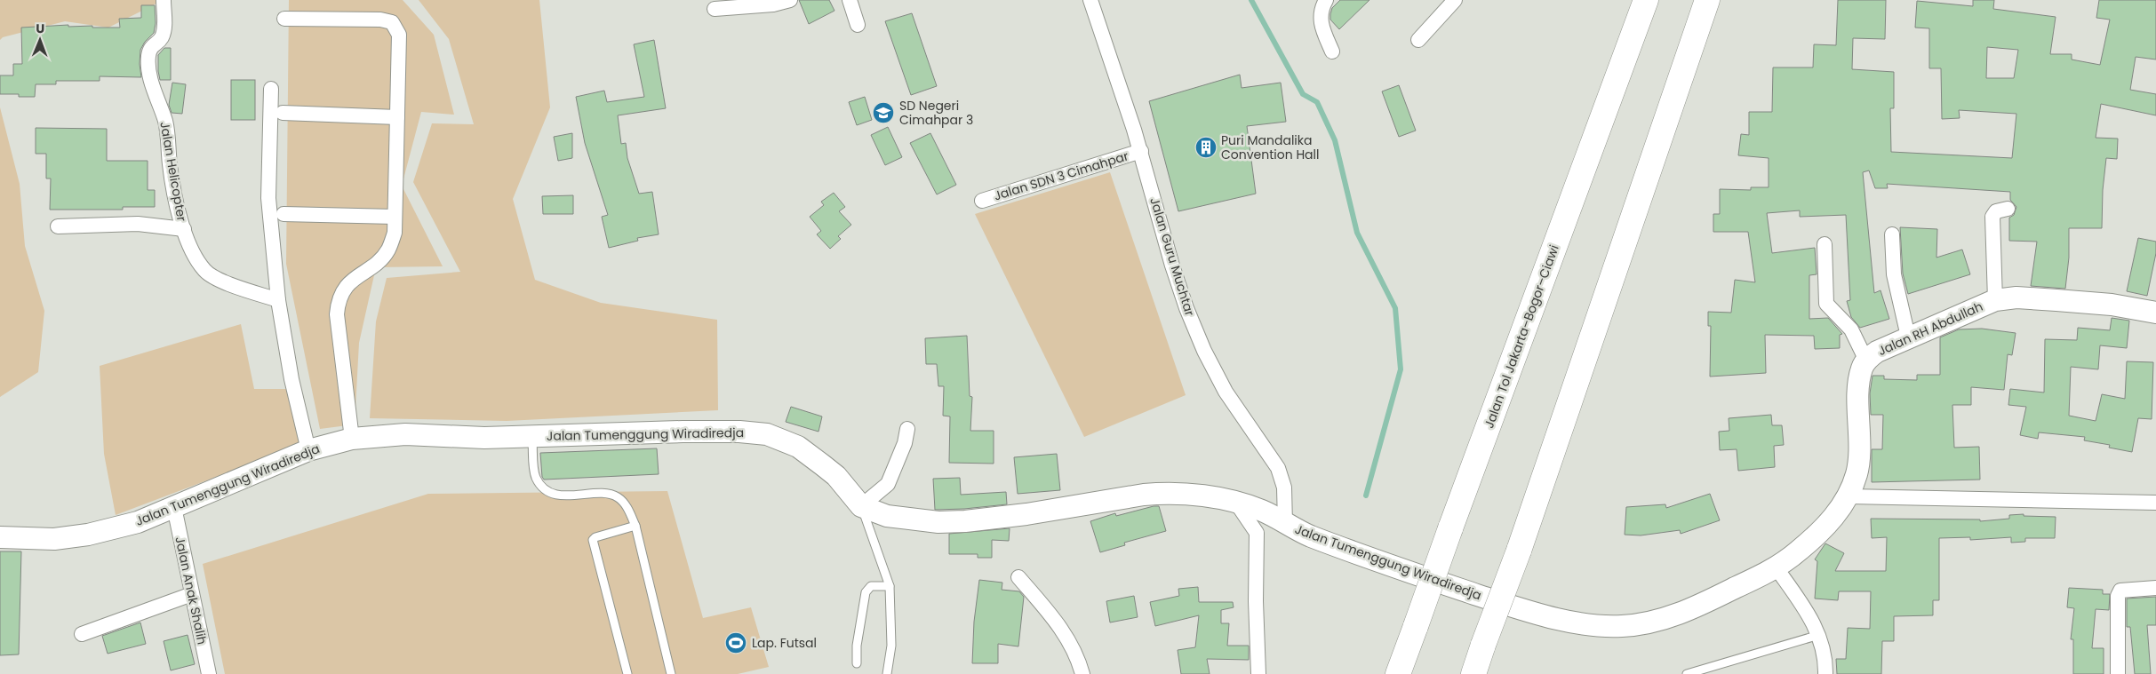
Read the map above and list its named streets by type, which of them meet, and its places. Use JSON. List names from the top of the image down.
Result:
{
  "streets": {
    "highway": ["Jalan Tol Jakarta–Bogor–Ciawi"],
    "street": [
      "Jalan Helicopter",
      "Jalan SDN 3 Cimahpar",
      "Jalan Guru Muchtar",
      "Jalan RH Abdullah",
      "Jalan Tumenggung Wiradiredja",
      "Jalan Anak Shalih"
    ]
  },
  "crossings": [
    ["Jalan SDN 3 Cimahpar", "Jalan Guru Muchtar"],
    ["Jalan Guru Muchtar", "Jalan Tumenggung Wiradiredja"],
    ["Jalan RH Abdullah", "Jalan Tumenggung Wiradiredja"],
    ["Jalan Tumenggung Wiradiredja", "Jalan Anak Shalih"]
  ],
  "places": {
    "school or university": ["SD Negeri Cimahpar 3"],
    "building": ["Puri Mandalika Convention Hall"],
    "sports": ["Lap. Futsal"]
  },
  "north": "top"
}
